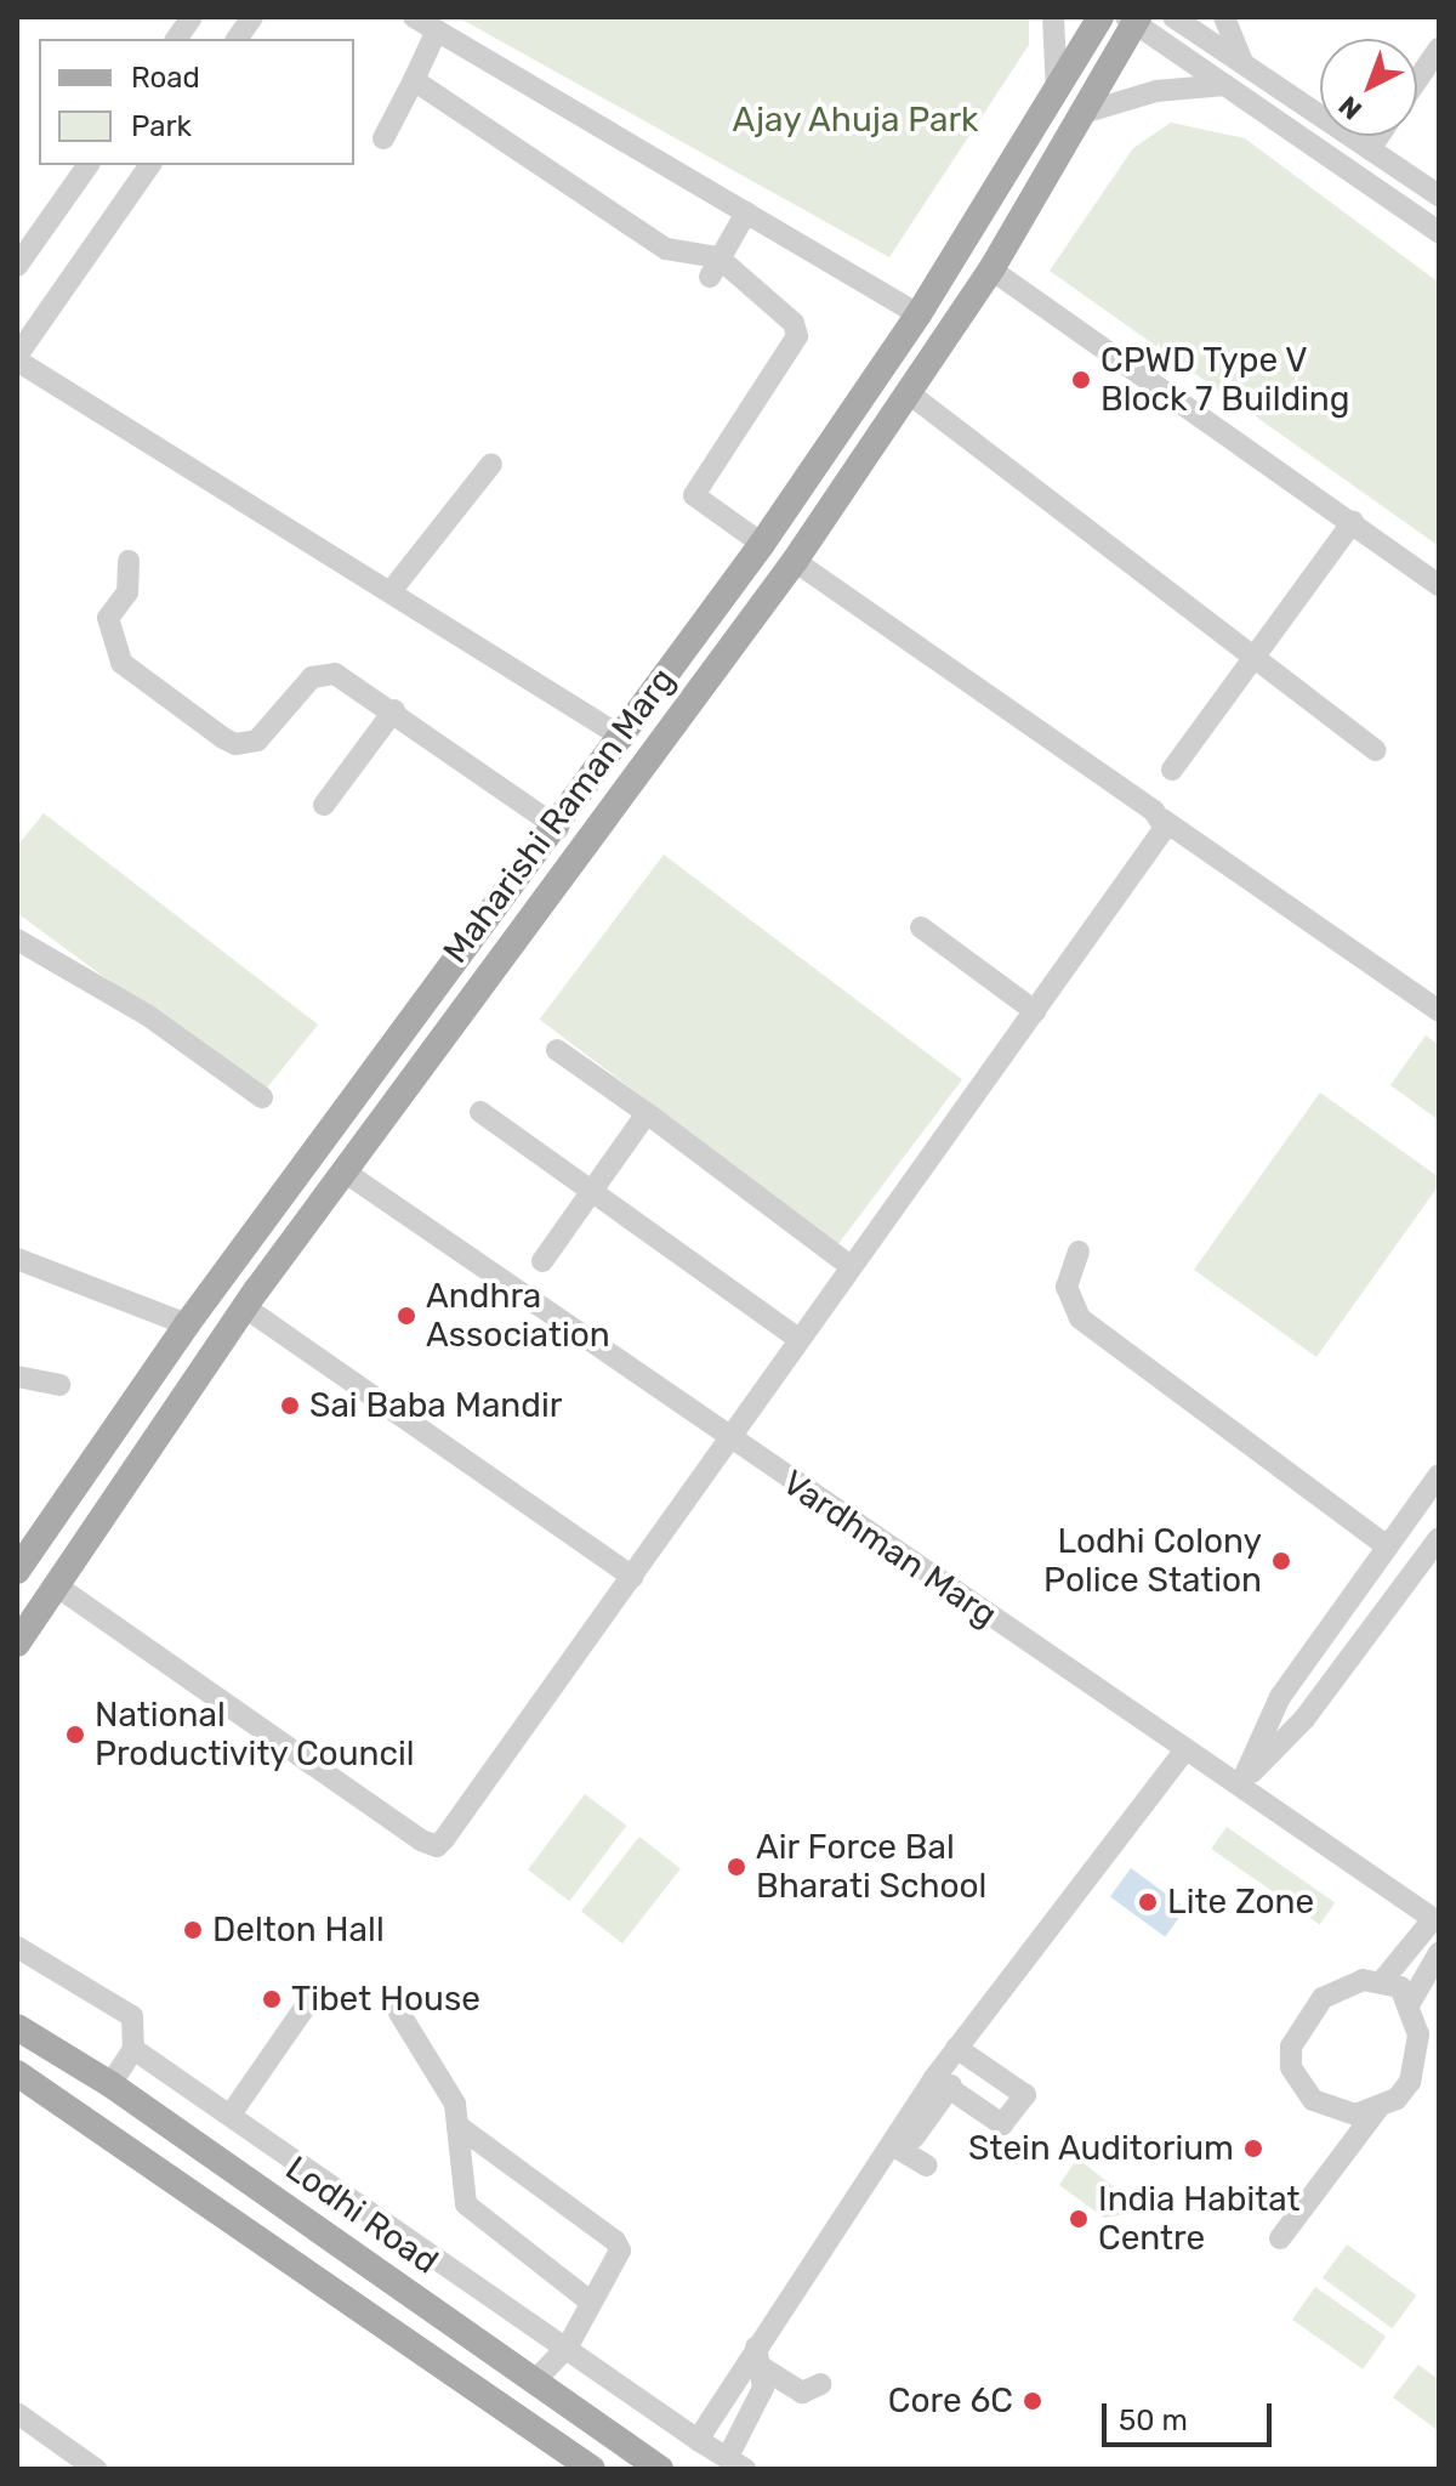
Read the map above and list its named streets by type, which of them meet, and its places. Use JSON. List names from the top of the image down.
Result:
{
  "streets": {
    "main road": ["Maharishi Raman Marg", "Lodhi Road"],
    "street": ["Vardhman Marg"]
  },
  "crossings": [
    ["Maharishi Raman Marg", "Vardhman Marg"]
  ],
  "parks": ["Ajay Ahuja Park"],
  "places": [
    "CPWD Type V Block 7 Building",
    "Andhra Association",
    "Sai Baba Mandir",
    "Lodhi Colony Police Station",
    "National Productivity Council",
    "Air Force Bal Bharati School",
    "Lite Zone",
    "Delton Hall",
    "Tibet House",
    "Stein Auditorium",
    "India Habitat Centre",
    "Core 6C"
  ],
  "legend": ["Road", "Park"],
  "scale_bar": "50 m",
  "north": "bottom left"
}
